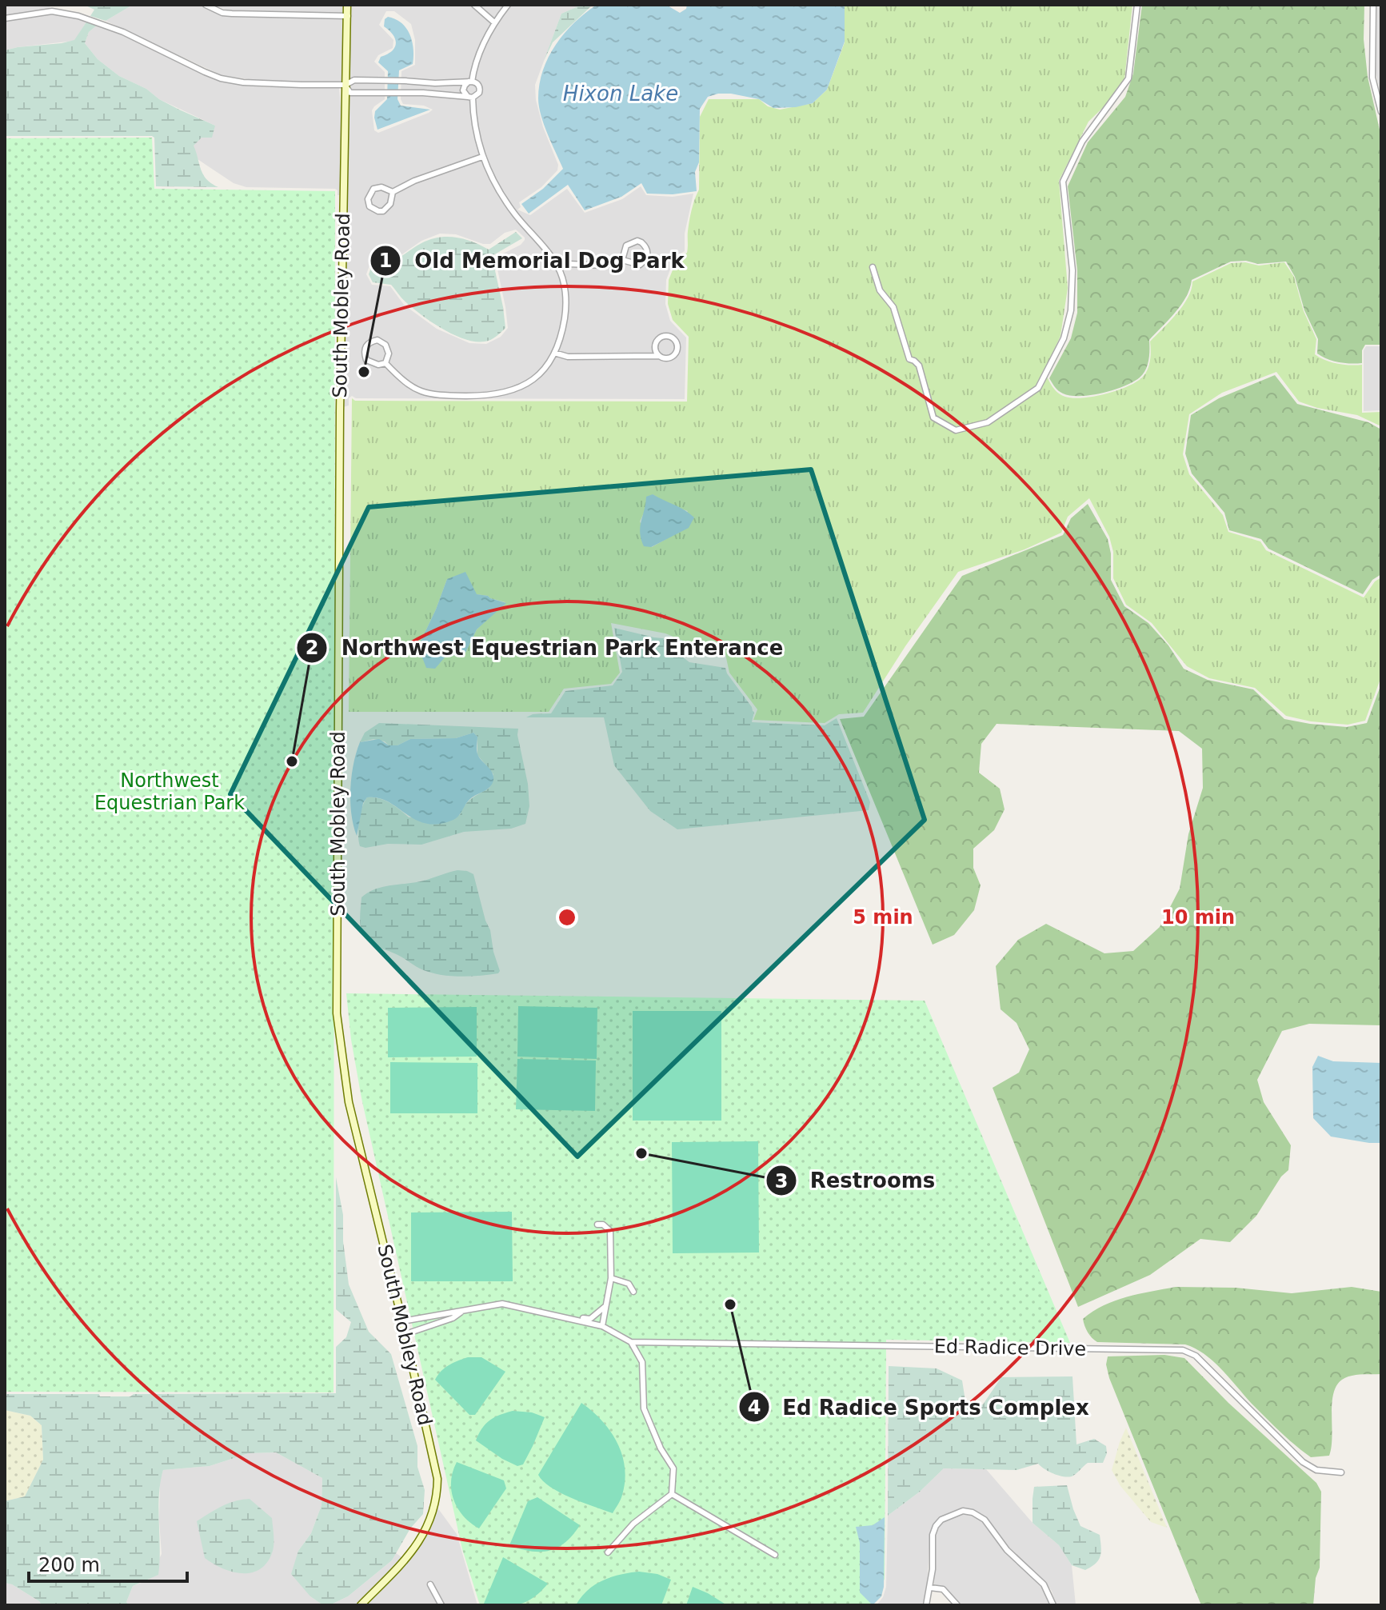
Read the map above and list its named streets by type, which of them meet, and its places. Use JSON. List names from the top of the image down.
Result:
{
  "streets": {
    "street": ["South Mobley Road", "Ed Radice Drive"]
  },
  "crossings": [
    ["South Mobley Road", "Ed Radice Drive"]
  ],
  "water": ["Hixon Lake"],
  "parks": ["Northwest Equestrian Park"],
  "places": [
    "Old Memorial Dog Park",
    "Northwest Equestrian Park Enterance",
    "Restrooms",
    "Ed Radice Sports Complex"
  ],
  "scale_bar": "200 m",
  "rings": ["5 min", "10 min"]
}
